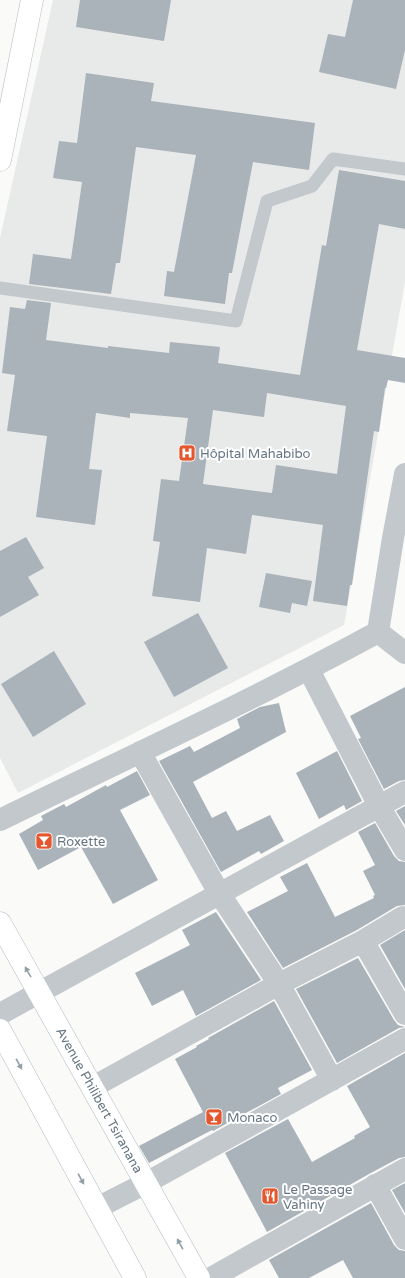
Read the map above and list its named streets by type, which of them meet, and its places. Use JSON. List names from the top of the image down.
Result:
{
  "streets": {
    "main road": ["Avenue Philibert Tsiranana"]
  },
  "places": {
    "hospital": ["Hôpital Mahabibo"],
    "bar": ["Roxette", "Monaco"],
    "restaurant": ["Le Passage Vahiny"]
  }
}
